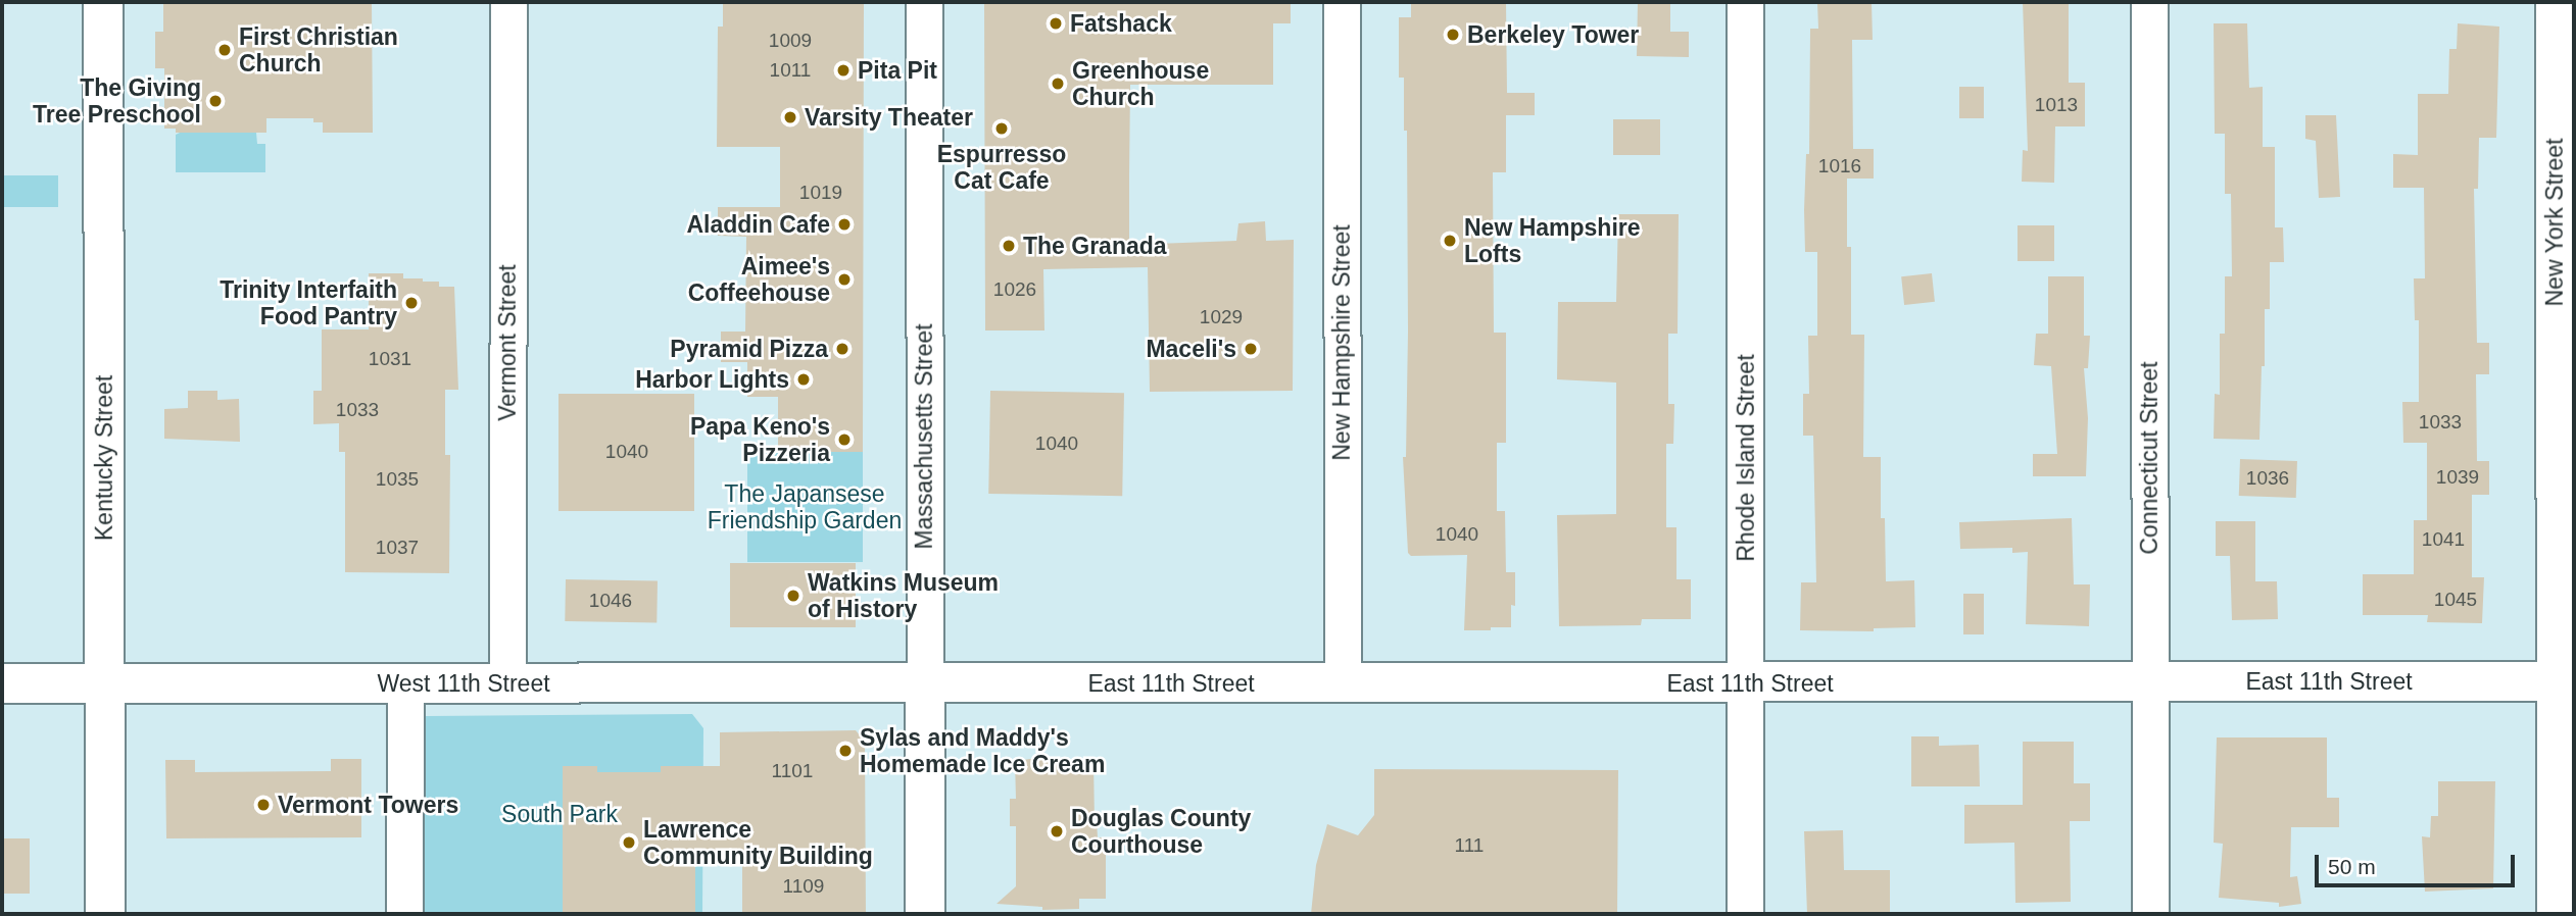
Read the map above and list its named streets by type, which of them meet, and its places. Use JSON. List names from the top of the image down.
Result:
{
  "streets": {
    "main road": [
      "Massachusetts Street",
      "Kentucky Street",
      "East 11th Street",
      "West 11th Street"
    ],
    "street": [
      "New York Street",
      "Vermont Street",
      "New Hampshire Street",
      "Rhode Island Street",
      "Connecticut Street"
    ]
  },
  "crossings": [
    ["New York Street", "East 11th Street"],
    ["Vermont Street", "West 11th Street"],
    ["New Hampshire Street", "East 11th Street"],
    ["Massachusetts Street", "East 11th Street"],
    ["Massachusetts Street", "West 11th Street"],
    ["Kentucky Street", "West 11th Street"],
    ["Rhode Island Street", "East 11th Street"],
    ["Connecticut Street", "East 11th Street"],
    ["East 11th Street", "West 11th Street"]
  ],
  "parks": ["The Japansese Friendship Garden", "South Park"],
  "places": [
    "Fatshack",
    "Berkeley Tower",
    "First Christian Church",
    "Pita Pit",
    "Greenhouse Church",
    "The Giving Tree Preschool",
    "Varsity Theater",
    "Espurresso Cat Cafe",
    "Aladdin Cafe",
    "New Hampshire Lofts",
    "The Granada",
    "Aimee's Coffeehouse",
    "Trinity Interfaith Food Pantry",
    "Pyramid Pizza",
    "Maceli's",
    "Harbor Lights",
    "Papa Keno's Pizzeria",
    "Watkins Museum of History",
    "Sylas and Maddy's Homemade Ice Cream",
    "Vermont Towers",
    "Douglas County Courthouse",
    "Lawrence Community Building"
  ],
  "house_numbers": [
    "1009",
    "1011",
    "1013",
    "1016",
    "1019",
    "1026",
    "1029",
    "1031",
    "1033",
    "1033",
    "1040",
    "1040",
    "1039",
    "1036",
    "1035",
    "1040",
    "1041",
    "1037",
    "1045",
    "1046",
    "1101",
    "111",
    "1109"
  ],
  "scale_bar": "50 m"
}
